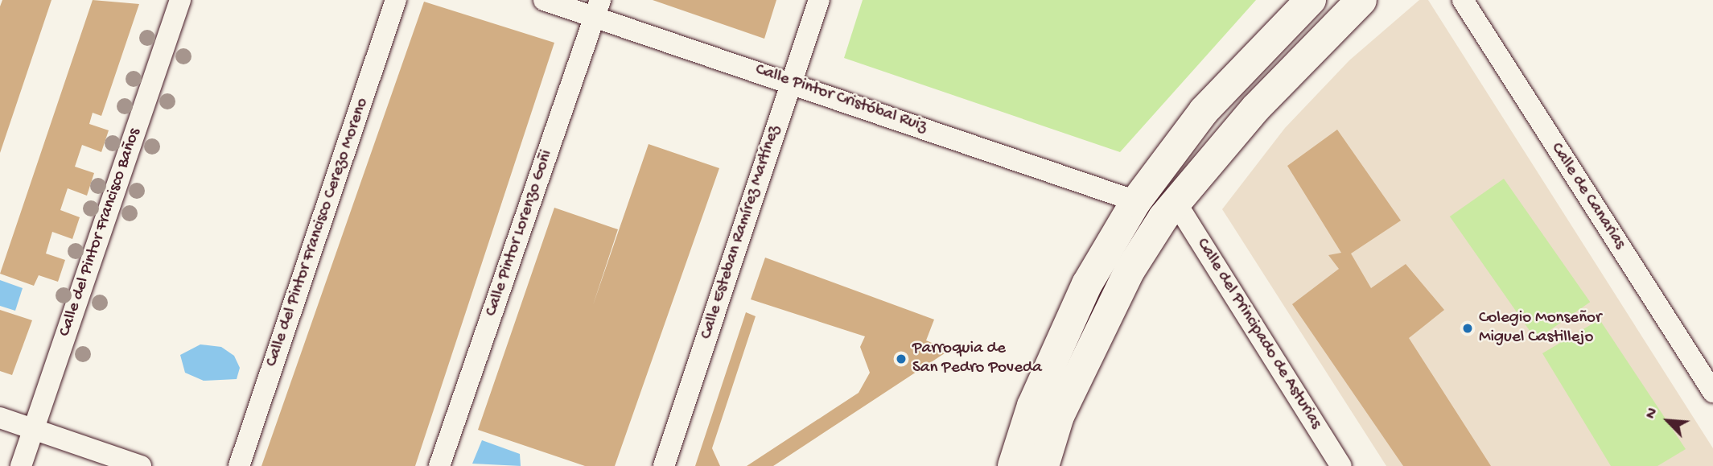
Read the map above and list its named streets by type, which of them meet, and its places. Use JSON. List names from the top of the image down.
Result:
{
  "streets": {
    "street": [
      "Calle Pintor Cristóbal Ruiz",
      "Calle de Canarias",
      "Calle del Pintor Francisco Baños",
      "Calle del Pintor Francisco Cerezo Moreno",
      "Calle Esteban Ramírez Martínez",
      "Calle Pintor Lorenzo Goñi",
      "Calle del Principado de Asturias"
    ]
  },
  "crossings": [
    ["Calle Pintor Cristóbal Ruiz", "Calle Esteban Ramírez Martínez"],
    ["Calle Pintor Cristóbal Ruiz", "Calle Pintor Lorenzo Goñi"]
  ],
  "places": ["Colegio Monseñor Miguel Castillejo", "Parroquia de San Pedro Poveda"],
  "north": "top left"
}
